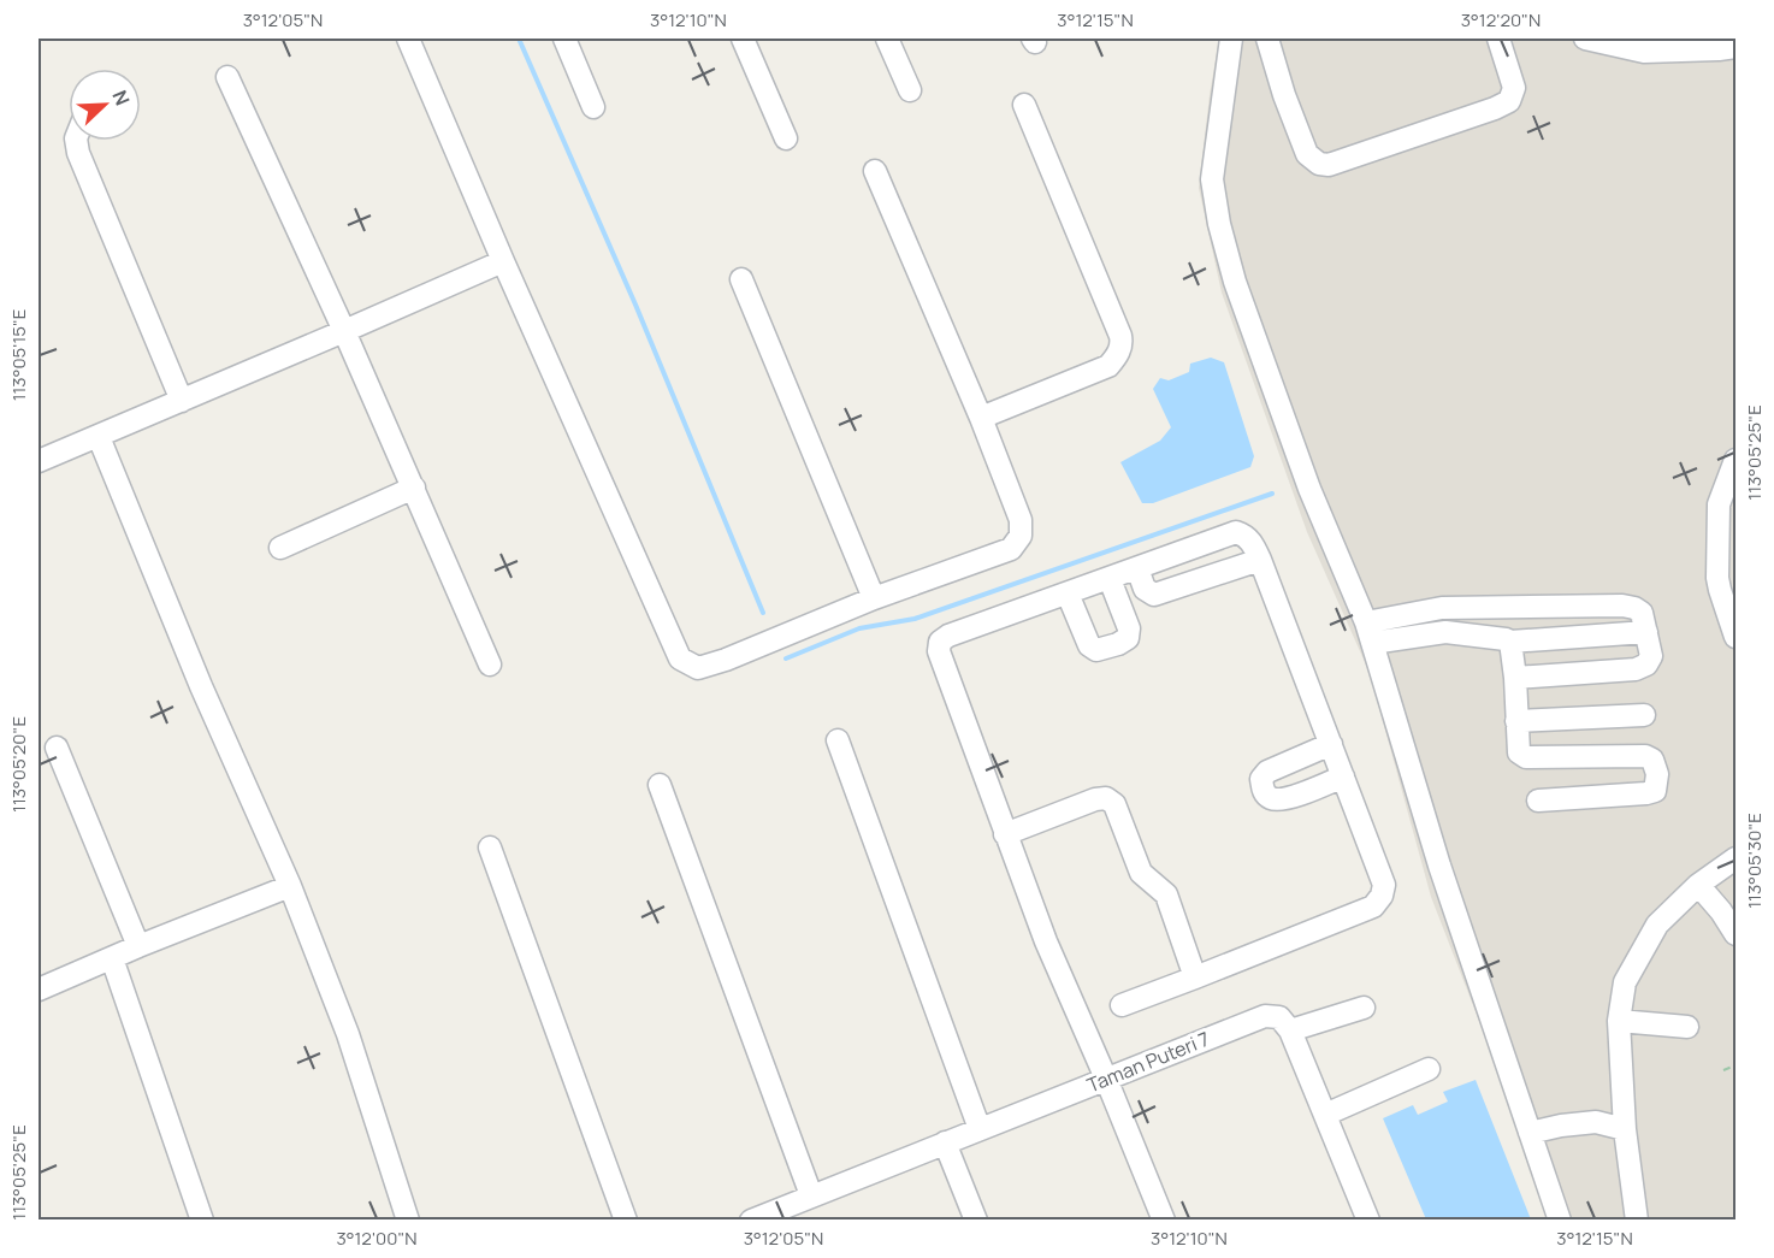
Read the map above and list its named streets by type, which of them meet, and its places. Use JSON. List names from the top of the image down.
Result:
{
  "streets": {
    "street": ["Taman Puteri 7"]
  },
  "north": "top right",
  "coordinates": [
    "3°12'05\"N",
    "3°12'10\"N",
    "3°12'15\"N",
    "3°12'20\"N",
    "113°05'15\"E",
    "113°05'25\"E",
    "113°05'20\"E",
    "113°05'30\"E",
    "3°12'00\"N"
  ]
}
